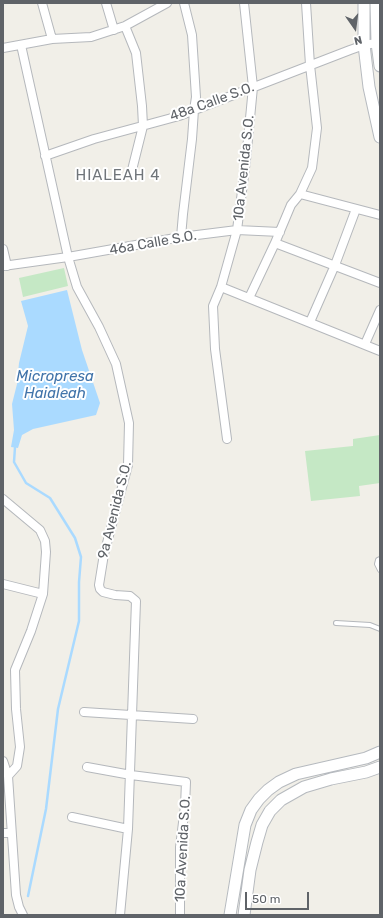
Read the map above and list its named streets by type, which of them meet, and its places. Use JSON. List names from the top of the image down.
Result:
{
  "streets": {
    "street": [
      "48a Calle S.O.",
      "10a Avenida S.O.",
      "46a Calle S.O.",
      "9a Avenida S.O."
    ]
  },
  "crossings": [
    ["48a Calle S.O.", "10a Avenida S.O."],
    ["10a Avenida S.O.", "46a Calle S.O."],
    ["46a Calle S.O.", "9a Avenida S.O."]
  ],
  "districts": ["HIALEAH 4"],
  "water": ["Micropresa Haialeah"],
  "scale_bar": "50 m",
  "north": "bottom"
}
